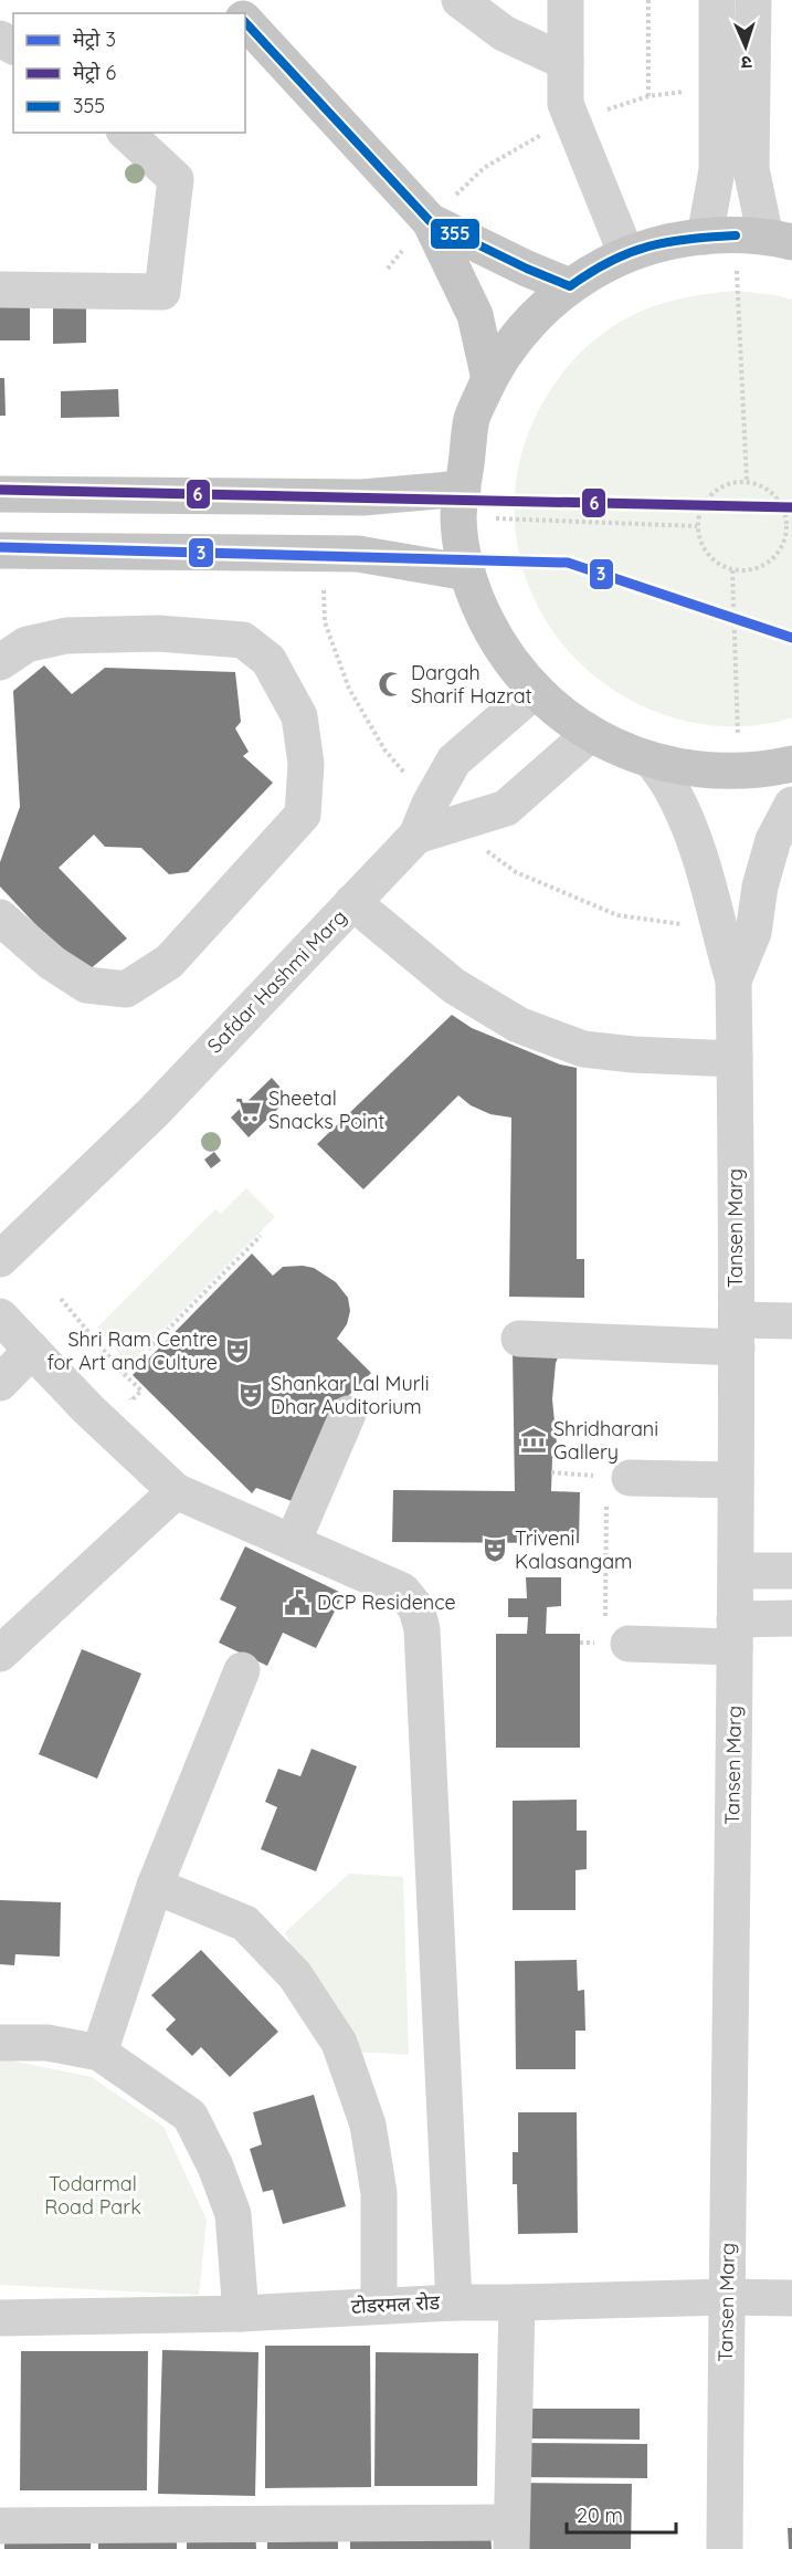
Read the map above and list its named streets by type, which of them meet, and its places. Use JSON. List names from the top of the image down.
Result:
{
  "streets": {
    "street": ["Safdar Hashmi Marg", "Tansen Marg", "टोडरमल रोड"]
  },
  "crossings": [
    ["Tansen Marg", "टोडरमल रोड"]
  ],
  "parks": ["Todarmal Road Park"],
  "places": {
    "mosque": ["Dargah Sharif Hazrat"],
    "supermarket": ["Sheetal Snacks Point"],
    "theatre": ["Shri Ram Centre for Art and Culture", "Shankar Lal Murli Dhar Auditorium", "Triveni Kalasangam"],
    "museum": ["Shridharani Gallery"],
    "public building": ["DCP Residence"]
  },
  "lines": ["transit line 355", "metro line 6", "metro line 3"],
  "legend": ["मेट्रो 3", "मेट्रो 6", "355"],
  "scale_bar": "20 m",
  "north": "bottom"
}
